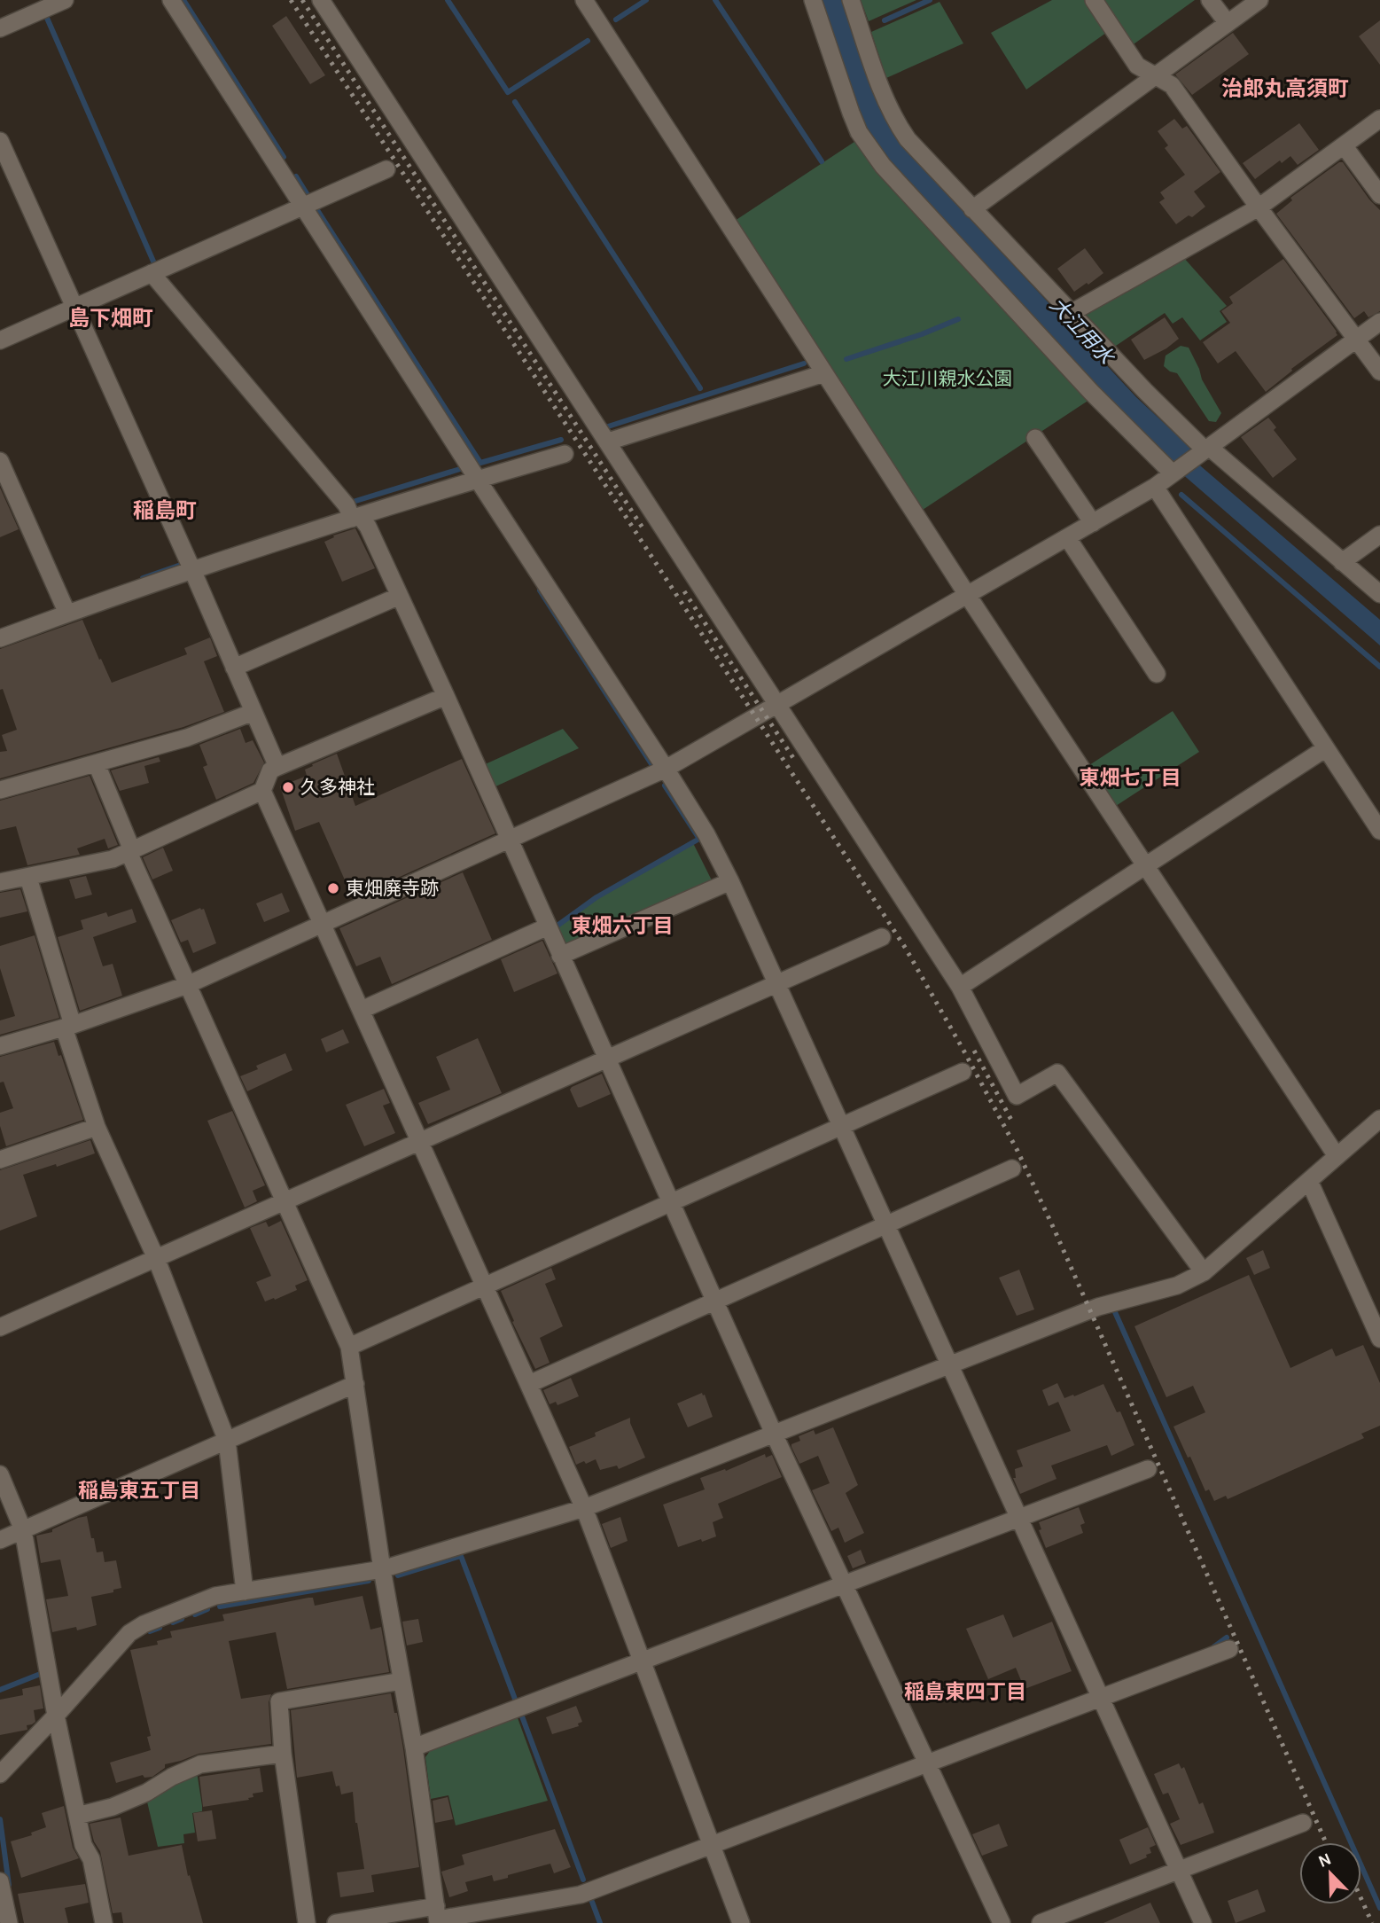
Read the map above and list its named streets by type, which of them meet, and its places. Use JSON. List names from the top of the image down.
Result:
{
  "districts": [
    "治郎丸高須町",
    "島下畑町",
    "稲島町",
    "東畑七丁目",
    "東畑六丁目",
    "稲島東五丁目",
    "稲島東四丁目"
  ],
  "water": ["大江用水"],
  "parks": ["大江川親水公園"],
  "places": ["久多神社", "東畑廃寺跡"],
  "north": "top left"
}
